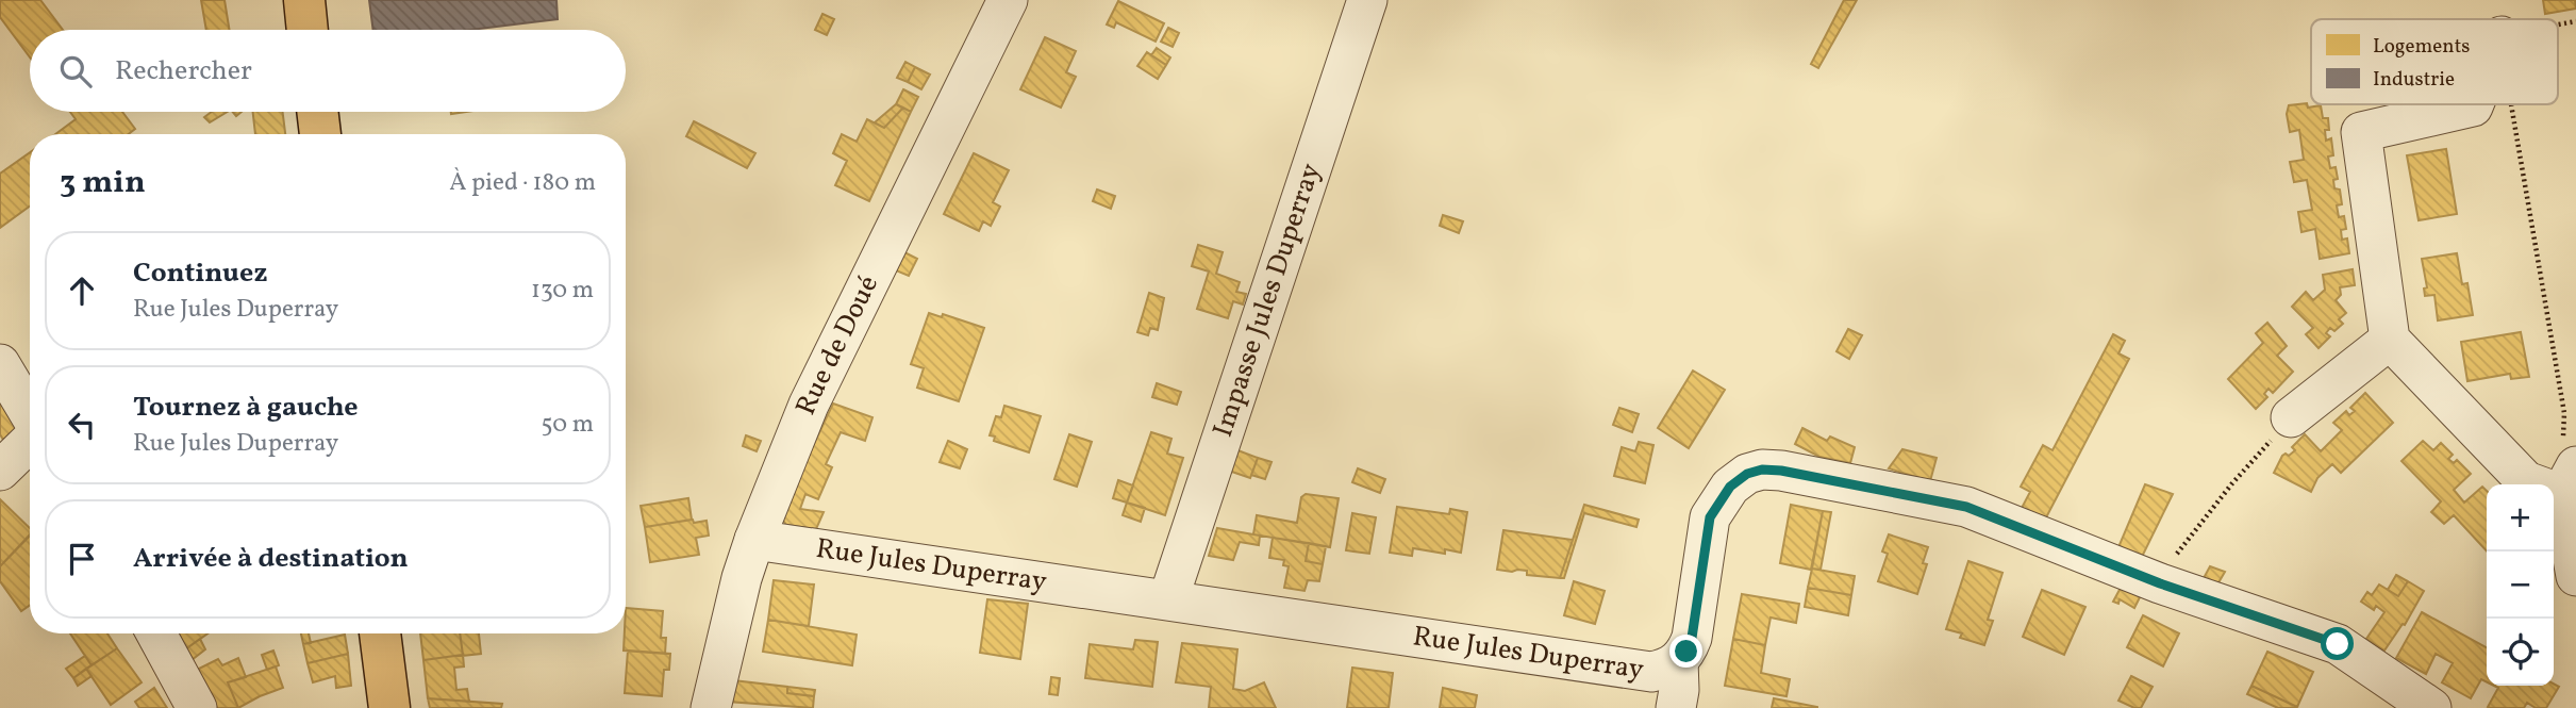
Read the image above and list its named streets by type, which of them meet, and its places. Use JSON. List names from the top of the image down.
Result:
{
  "streets": {
    "street": ["Impasse Jules Duperray", "Rue de Doué", "Rue Jules Duperray"]
  },
  "crossings": [
    ["Impasse Jules Duperray", "Rue Jules Duperray"],
    ["Rue de Doué", "Rue Jules Duperray"]
  ],
  "legend": ["Logements", "Industrie"],
  "page": {
    "search": "Rechercher",
    "heading": ["3 min", "À pied · 180 m"],
    "list": [
      ["Continuez", "Rue Jules Duperray", "130 m"],
      ["Tournez à gauche", "Rue Jules Duperray", "50 m"],
      "Arrivée à destination"
    ],
    "map_buttons": ["+", "−"]
  }
}
